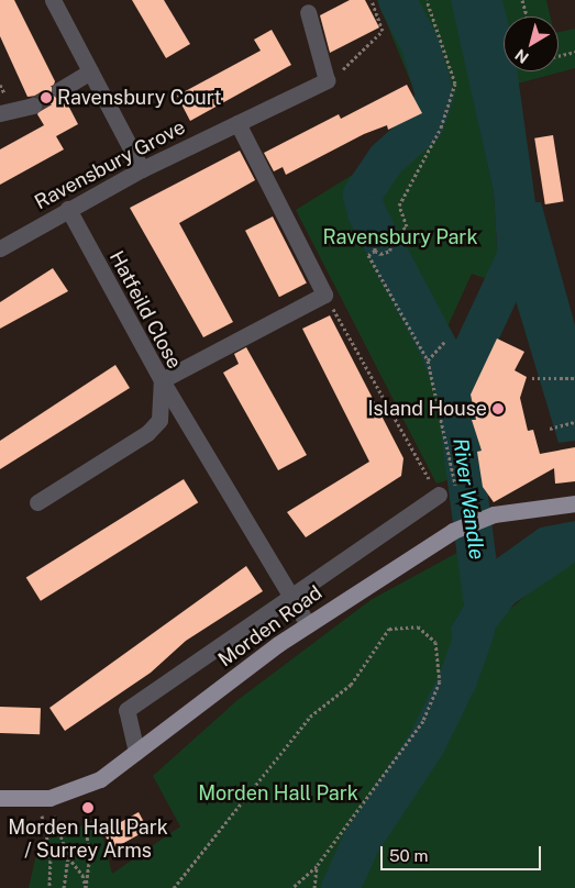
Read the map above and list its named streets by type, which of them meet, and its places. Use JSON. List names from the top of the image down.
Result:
{
  "streets": {
    "main road": ["Morden Road"],
    "street": ["Ravensbury Grove", "Hatfeild Close"]
  },
  "crossings": [
    ["Ravensbury Grove", "Hatfeild Close"]
  ],
  "water": ["River Wandle"],
  "parks": ["Ravensbury Park", "Morden Hall Park"],
  "places": ["Ravensbury Court", "Island House", "Morden Hall Park / Surrey Arms"],
  "scale_bar": "50 m",
  "north": "bottom left"
}
